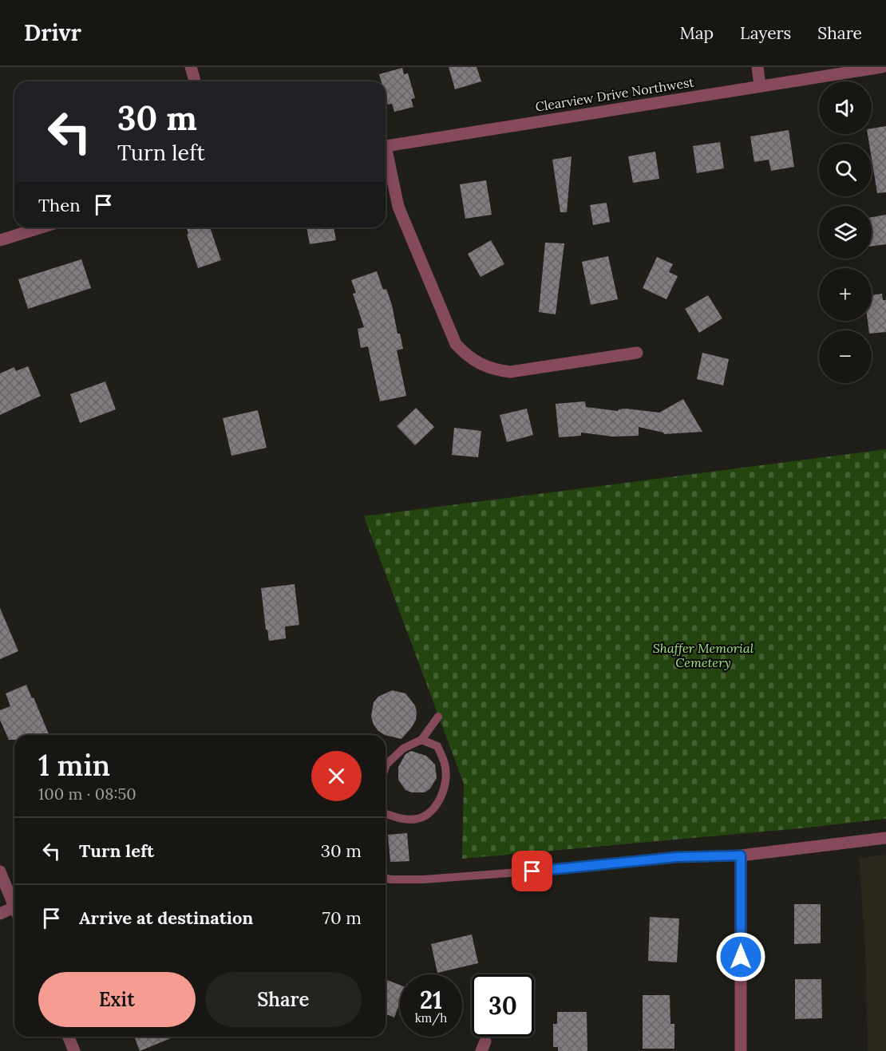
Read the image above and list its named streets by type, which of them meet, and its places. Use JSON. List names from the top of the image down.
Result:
{
  "streets": {
    "street": ["Clearview Drive Northwest"]
  },
  "parks": ["Shaffer Memorial Cemetery"],
  "page": {
    "header": "Drivr",
    "nav": ["Map", "Layers", "Share"],
    "map_buttons": ["+", "−"],
    "turn": ["30 m", "Turn left"],
    "then": "Then",
    "heading": ["1 min", "100 m · 08:50"],
    "list": [
      {
        "name": "Turn left",
        "value": "30 m"
      },
      {
        "name": "Arrive at destination",
        "value": "70 m"
      }
    ],
    "buttons": ["Exit", "Share"],
    "speed": "21 km/h",
    "limit": "30"
  }
}
